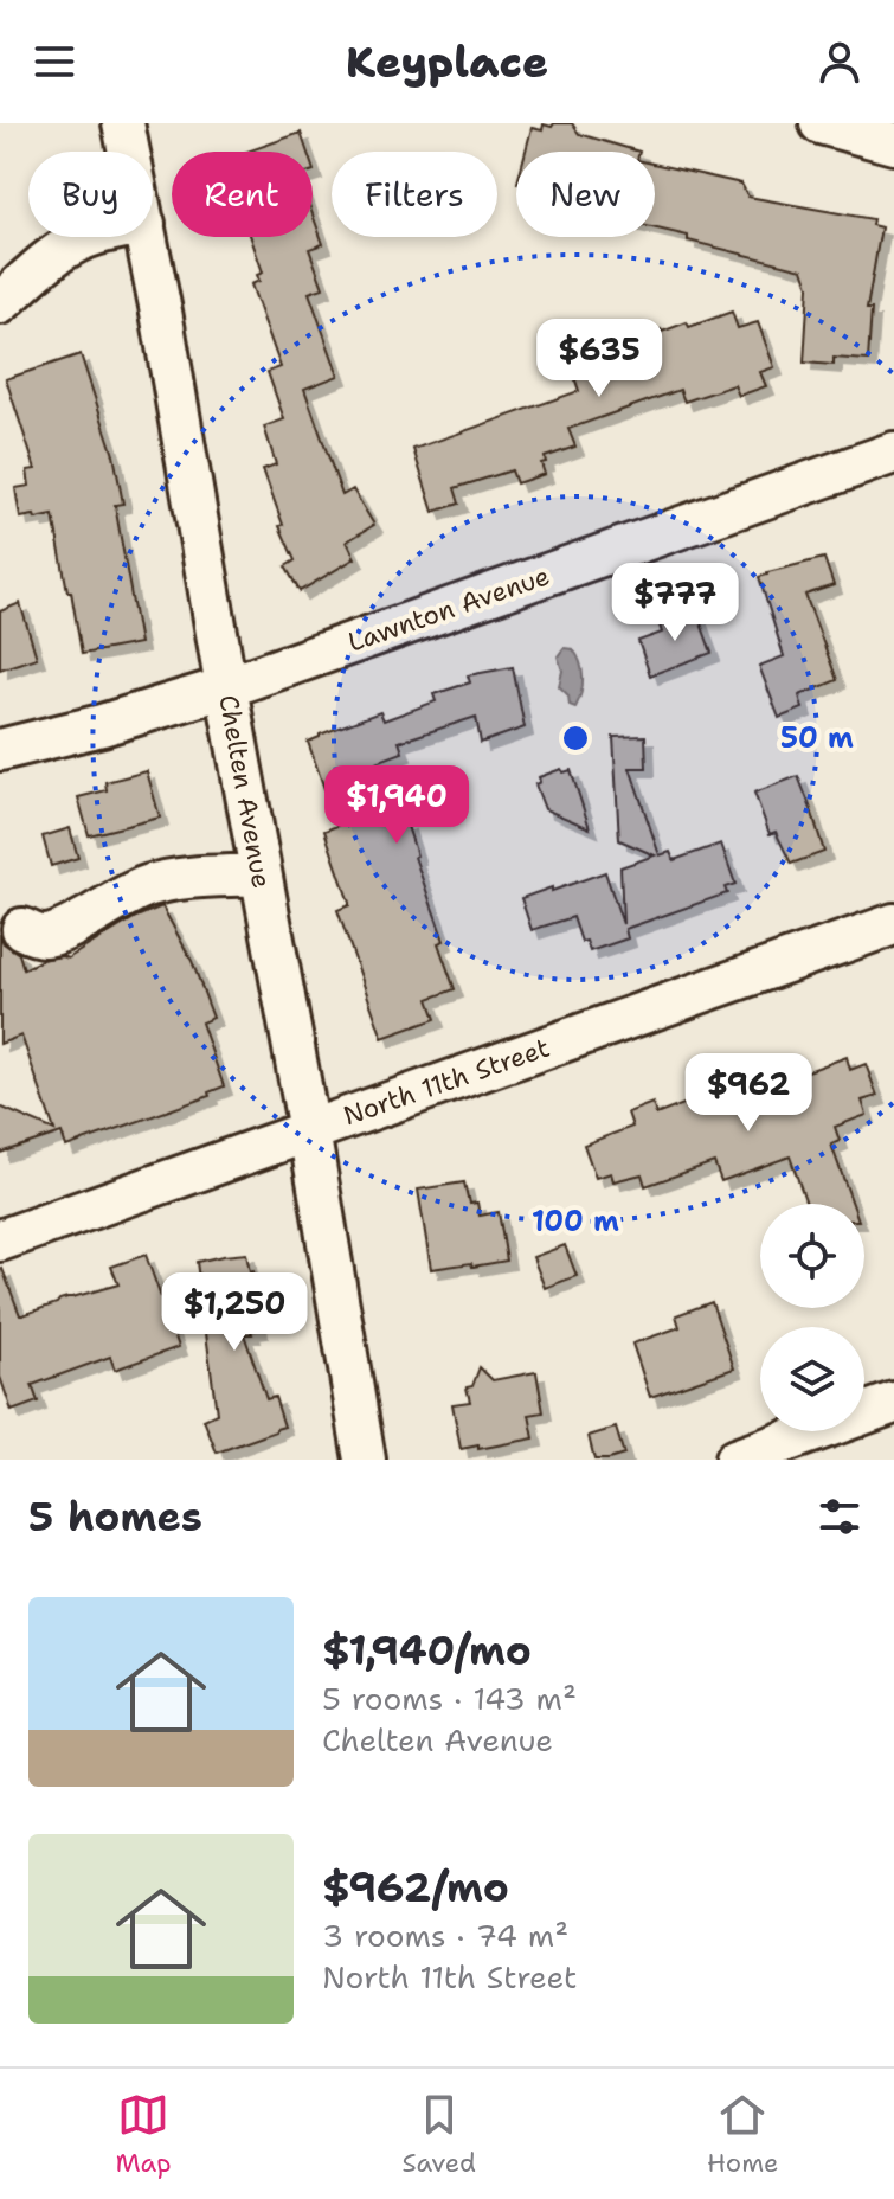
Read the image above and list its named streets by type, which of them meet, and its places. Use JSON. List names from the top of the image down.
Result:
{
  "streets": {
    "street": ["Lawnton Avenue", "Chelten Avenue", "North 11th Street"]
  },
  "crossings": [
    ["Lawnton Avenue", "Chelten Avenue"],
    ["Chelten Avenue", "North 11th Street"]
  ],
  "page": {
    "header": "Keyplace",
    "chip": [
      "Buy",
      "Rent",
      "Filters",
      "New"
    ],
    "price": [
      "$635",
      "$777",
      "$1,940",
      "$962",
      "$1,250"
    ],
    "heading": "5 homes",
    "list": [
      {
        "name": "$1,940/mo",
        "note": "5 rooms · 143 m² · Chelten Avenue"
      },
      {
        "name": "$962/mo",
        "note": "3 rooms · 74 m² · North 11th Street"
      }
    ],
    "tabs": ["Map", "Saved", "Home"]
  },
  "rings": ["50 m", "100 m"]
}
